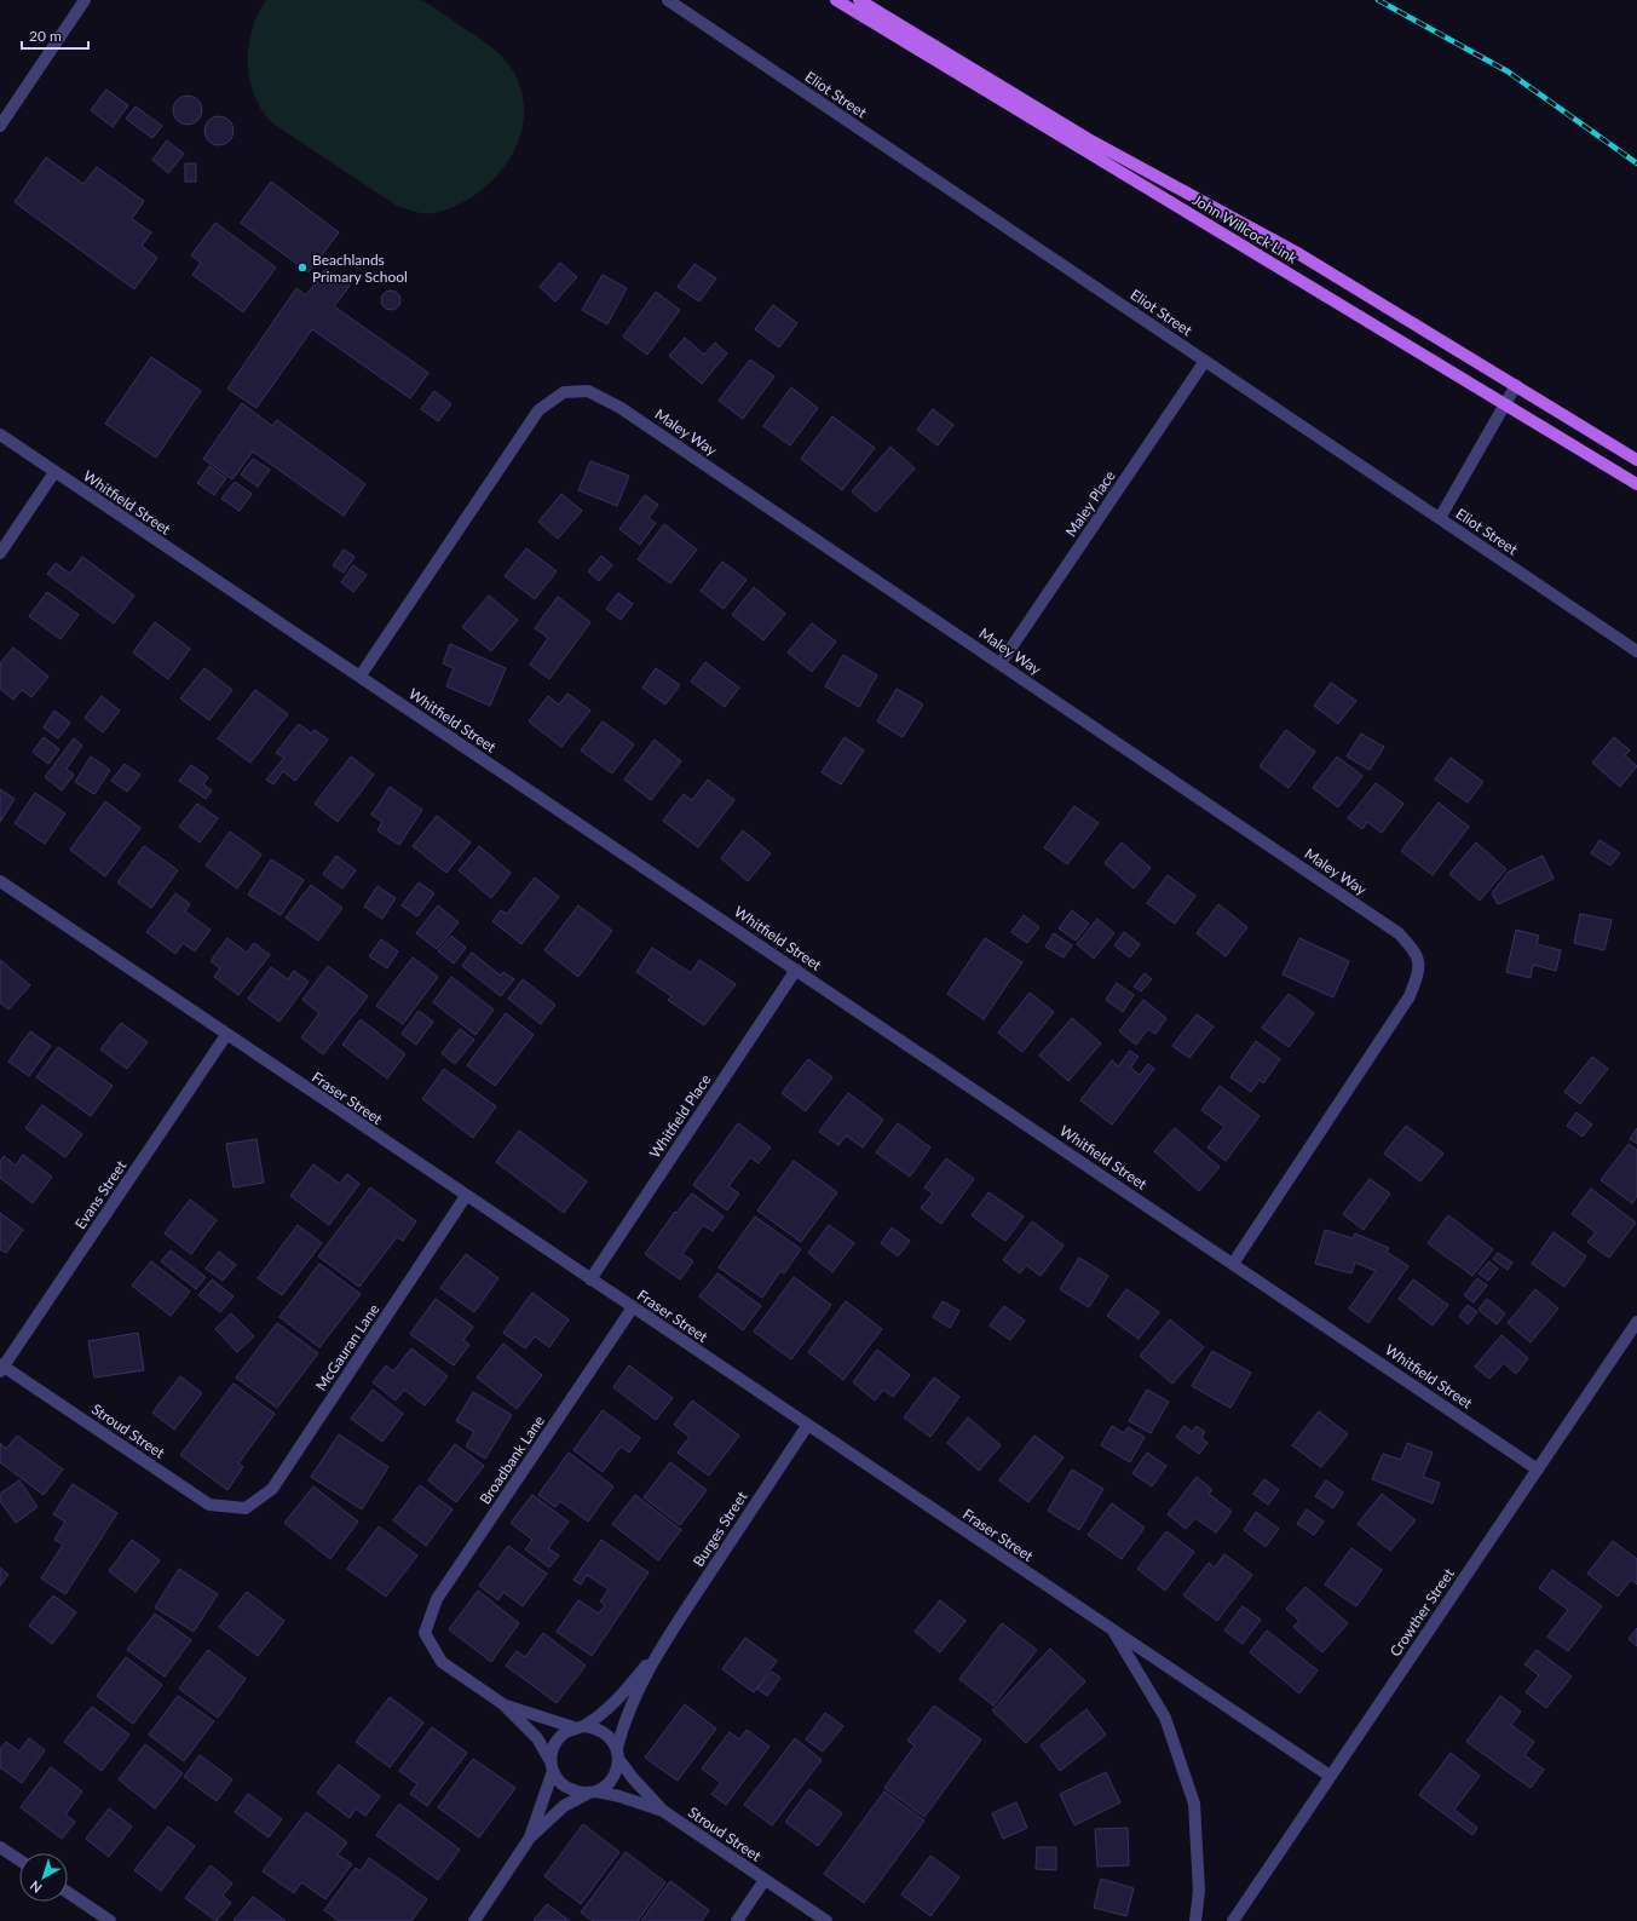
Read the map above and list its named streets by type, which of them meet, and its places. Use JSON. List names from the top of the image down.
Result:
{
  "streets": {
    "main road": ["John Willcock Link"],
    "street": [
      "Eliot Street",
      "Maley Way",
      "Whitfield Street",
      "Maley Place",
      "Fraser Street",
      "Whitfield Place",
      "Evans Street",
      "McGauran Lane",
      "Stroud Street",
      "Broadbank Lane",
      "Burges Street",
      "Crowther Street"
    ]
  },
  "crossings": [
    ["Eliot Street", "Maley Place"],
    ["Maley Way", "Whitfield Street"],
    ["Maley Way", "Maley Place"],
    ["Whitfield Street", "Whitfield Place"],
    ["Whitfield Street", "Crowther Street"],
    ["Fraser Street", "Whitfield Place"],
    ["Fraser Street", "Evans Street"],
    ["Fraser Street", "McGauran Lane"],
    ["Fraser Street", "Broadbank Lane"],
    ["Fraser Street", "Burges Street"],
    ["Fraser Street", "Crowther Street"],
    ["Evans Street", "Stroud Street"],
    ["McGauran Lane", "Stroud Street"],
    ["Stroud Street", "Burges Street"]
  ],
  "places": ["Beachlands Primary School"],
  "scale_bar": "20 m",
  "north": "bottom left"
}
